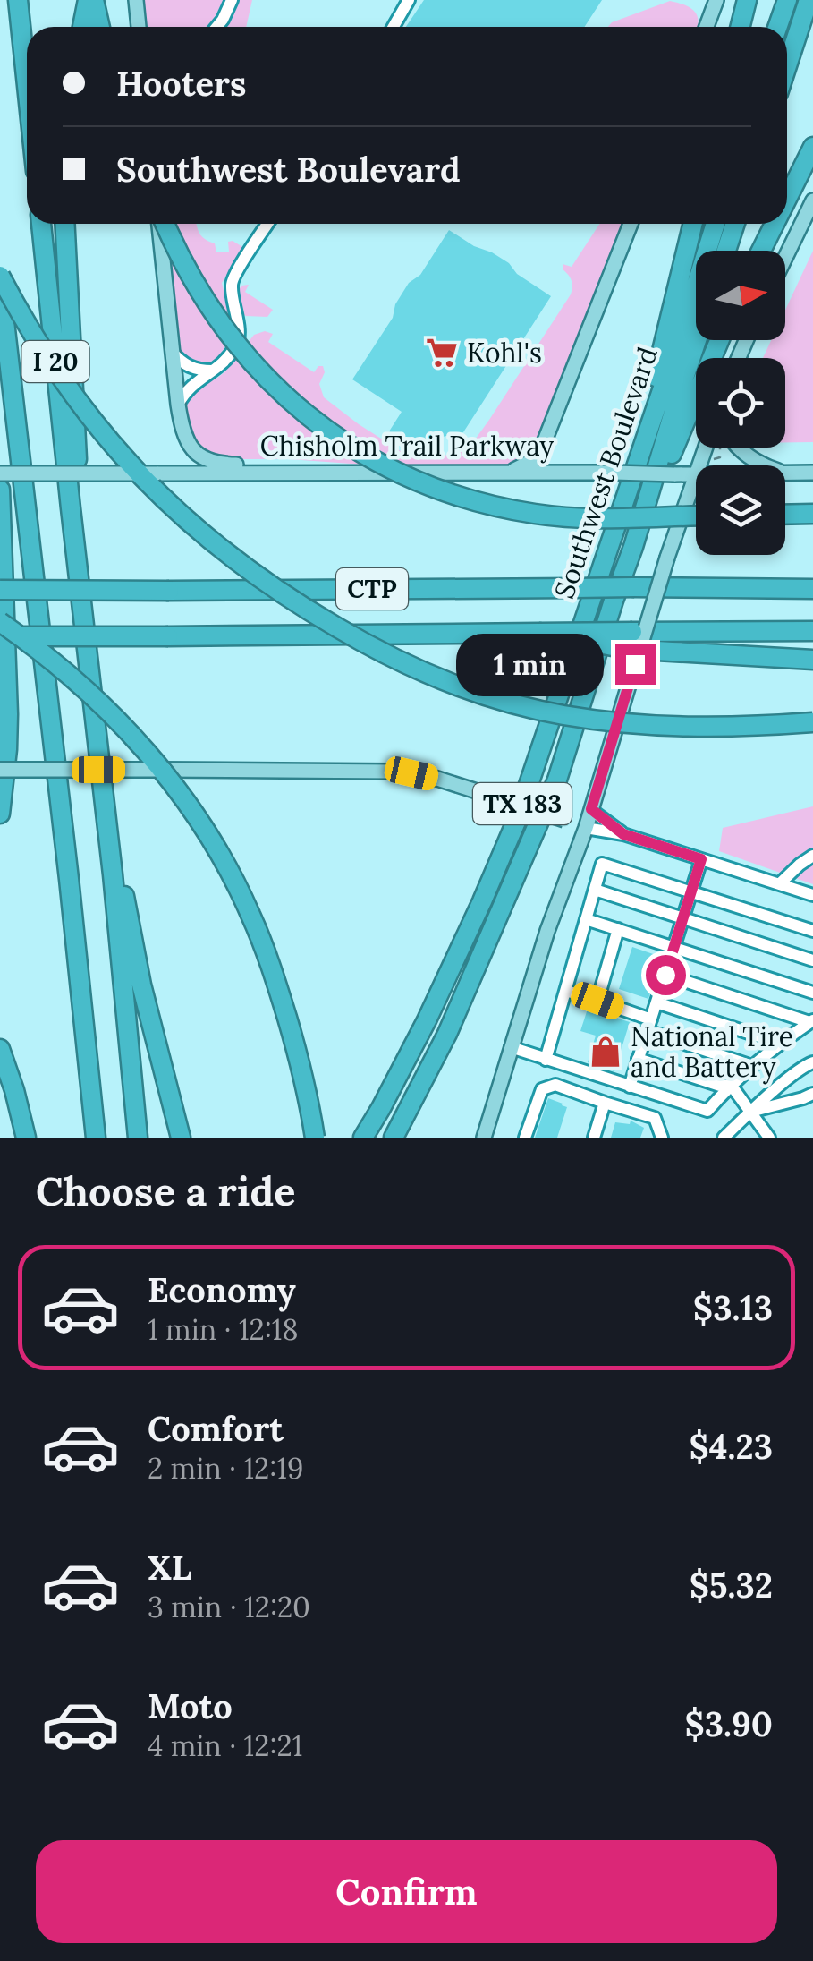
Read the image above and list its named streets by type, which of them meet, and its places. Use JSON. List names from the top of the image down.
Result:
{
  "streets": {
    "highway": [
      "I 20",
      "Southwest Boulevard",
      "CTP",
      "TX 183"
    ],
    "main road": ["Chisholm Trail Parkway"]
  },
  "places": {
    "supermarket": ["Kohl's"],
    "shop": ["National Tire and Battery"]
  },
  "north": "right",
  "page": {
    "banner": ["Hooters", "Southwest Boulevard"],
    "bubble": "1 min",
    "heading": "Choose a ride",
    "list": [
      {
        "name": "Economy",
        "note": "1 min · 12:18",
        "value": "$3.13"
      },
      {
        "name": "Comfort",
        "note": "2 min · 12:19",
        "value": "$4.23"
      },
      {
        "name": "XL",
        "note": "3 min · 12:20",
        "value": "$5.32"
      },
      {
        "name": "Moto",
        "note": "4 min · 12:21",
        "value": "$3.90"
      }
    ],
    "buttons": "Confirm"
  }
}
